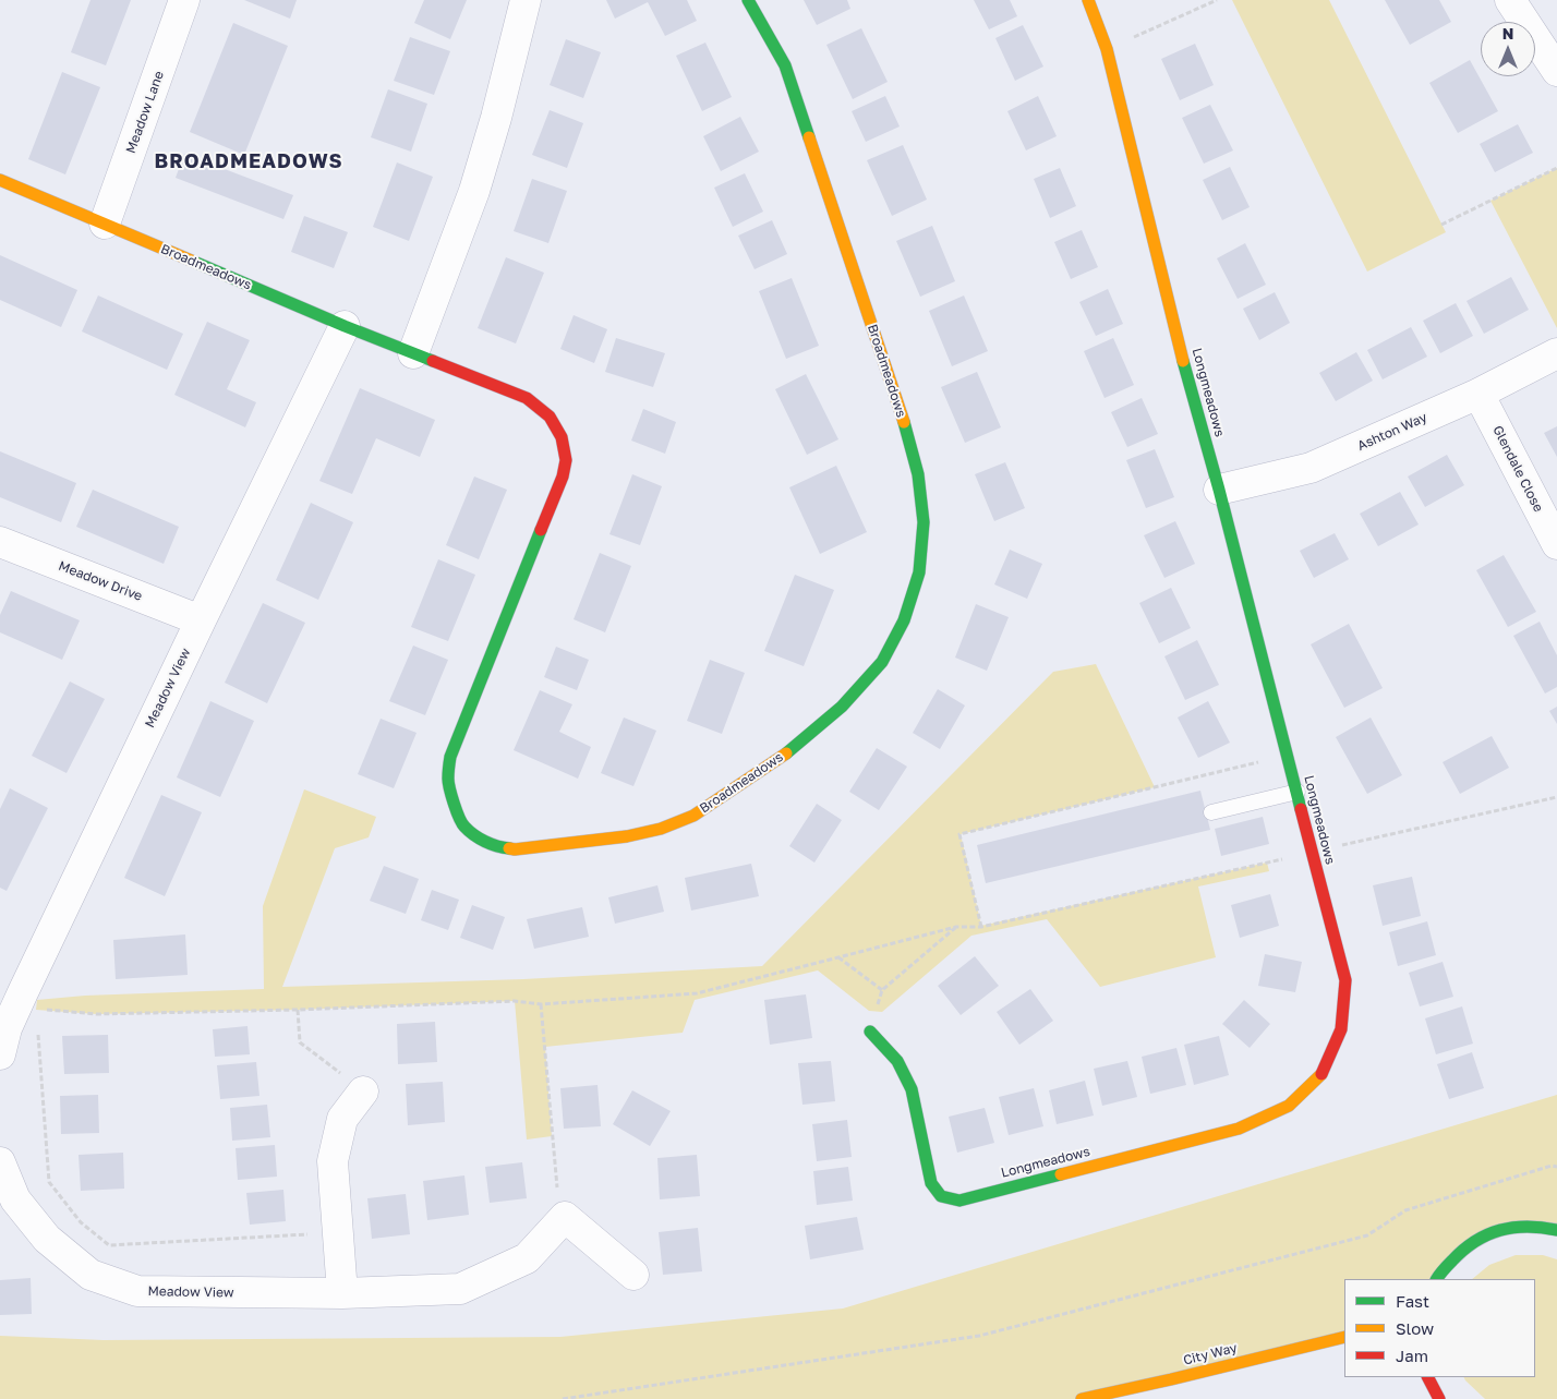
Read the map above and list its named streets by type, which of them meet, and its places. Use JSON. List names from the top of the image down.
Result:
{
  "streets": {
    "street": [
      "Meadow Lane",
      "Broadmeadows",
      "Longmeadows",
      "Ashton Way",
      "Glendale Close",
      "Meadow Drive",
      "Meadow View",
      "City Way"
    ]
  },
  "crossings": [
    ["Meadow Lane", "Broadmeadows"],
    ["Broadmeadows", "Meadow View"],
    ["Longmeadows", "Ashton Way"],
    ["Ashton Way", "Glendale Close"],
    ["Meadow Drive", "Meadow View"]
  ],
  "districts": ["BROADMEADOWS"],
  "legend": ["Fast", "Slow", "Jam"],
  "north": "top"
}
